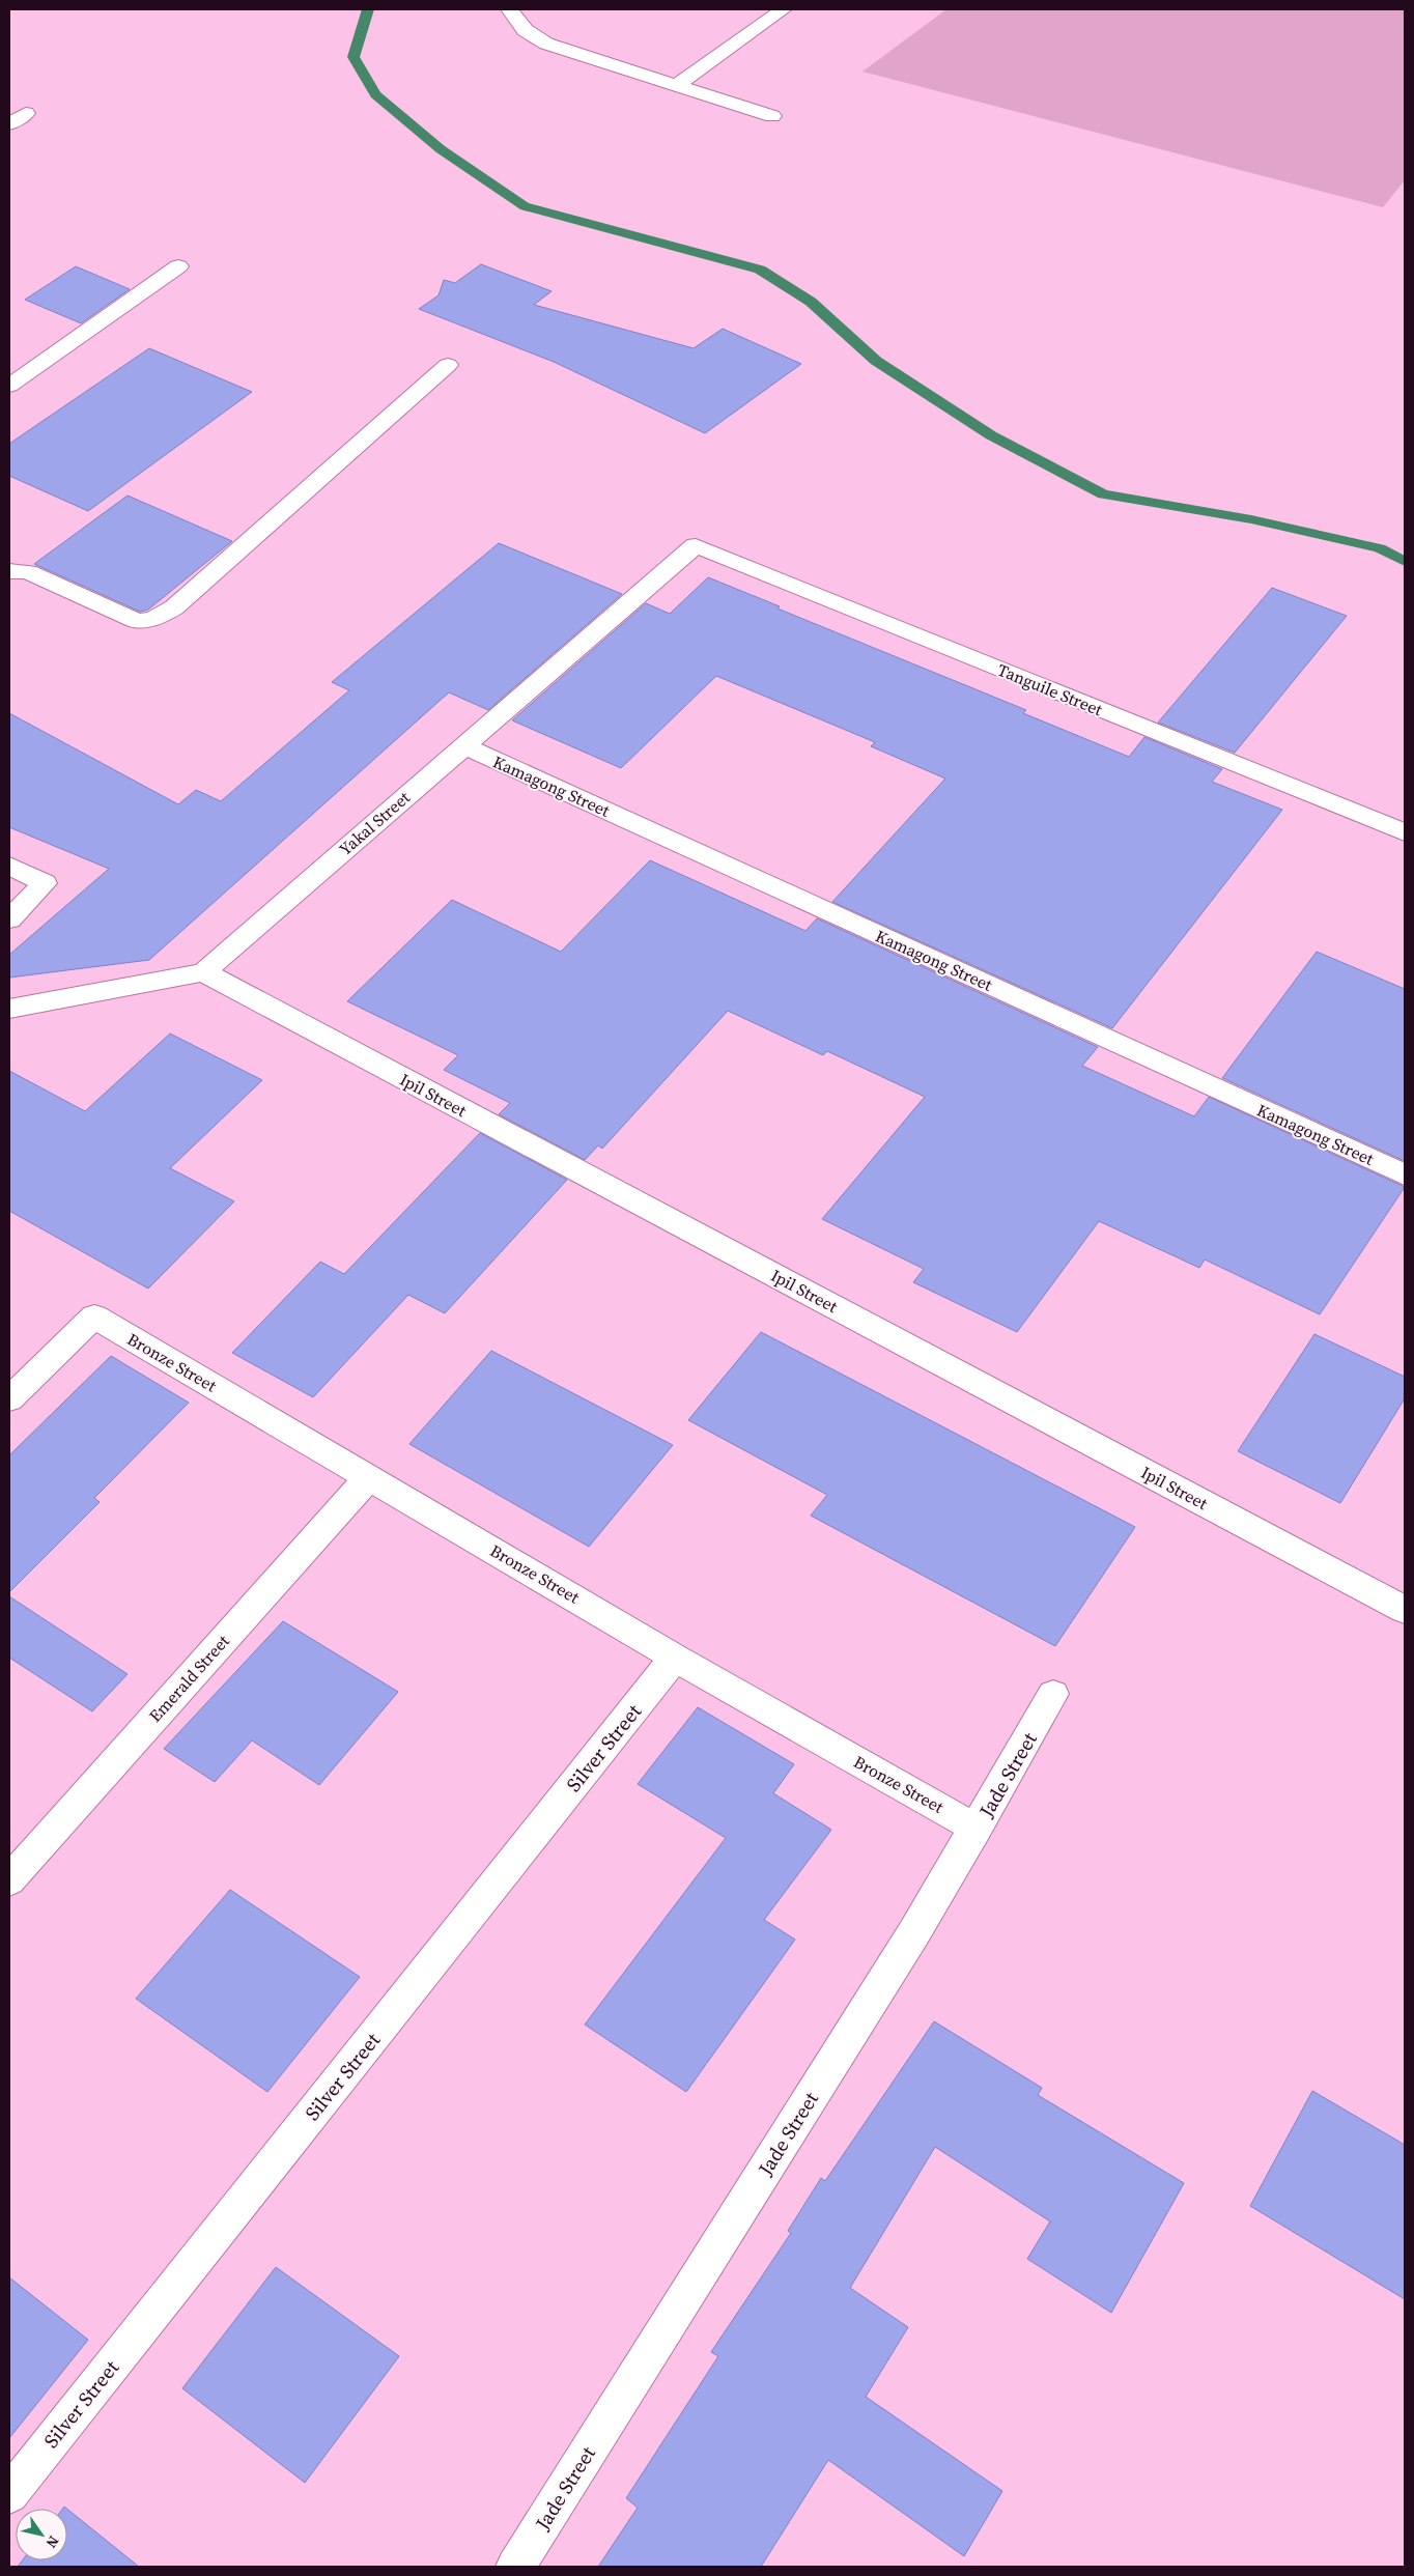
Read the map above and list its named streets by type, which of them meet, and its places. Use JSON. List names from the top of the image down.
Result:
{
  "streets": {
    "street": [
      "Tanguile Street",
      "Kamagong Street",
      "Yakal Street",
      "Ipil Street",
      "Bronze Street",
      "Emerald Street",
      "Silver Street",
      "Jade Street"
    ]
  },
  "crossings": [
    ["Tanguile Street", "Yakal Street"],
    ["Kamagong Street", "Yakal Street"],
    ["Yakal Street", "Ipil Street"],
    ["Bronze Street", "Emerald Street"],
    ["Bronze Street", "Silver Street"],
    ["Bronze Street", "Jade Street"]
  ],
  "north": "bottom right"
}
